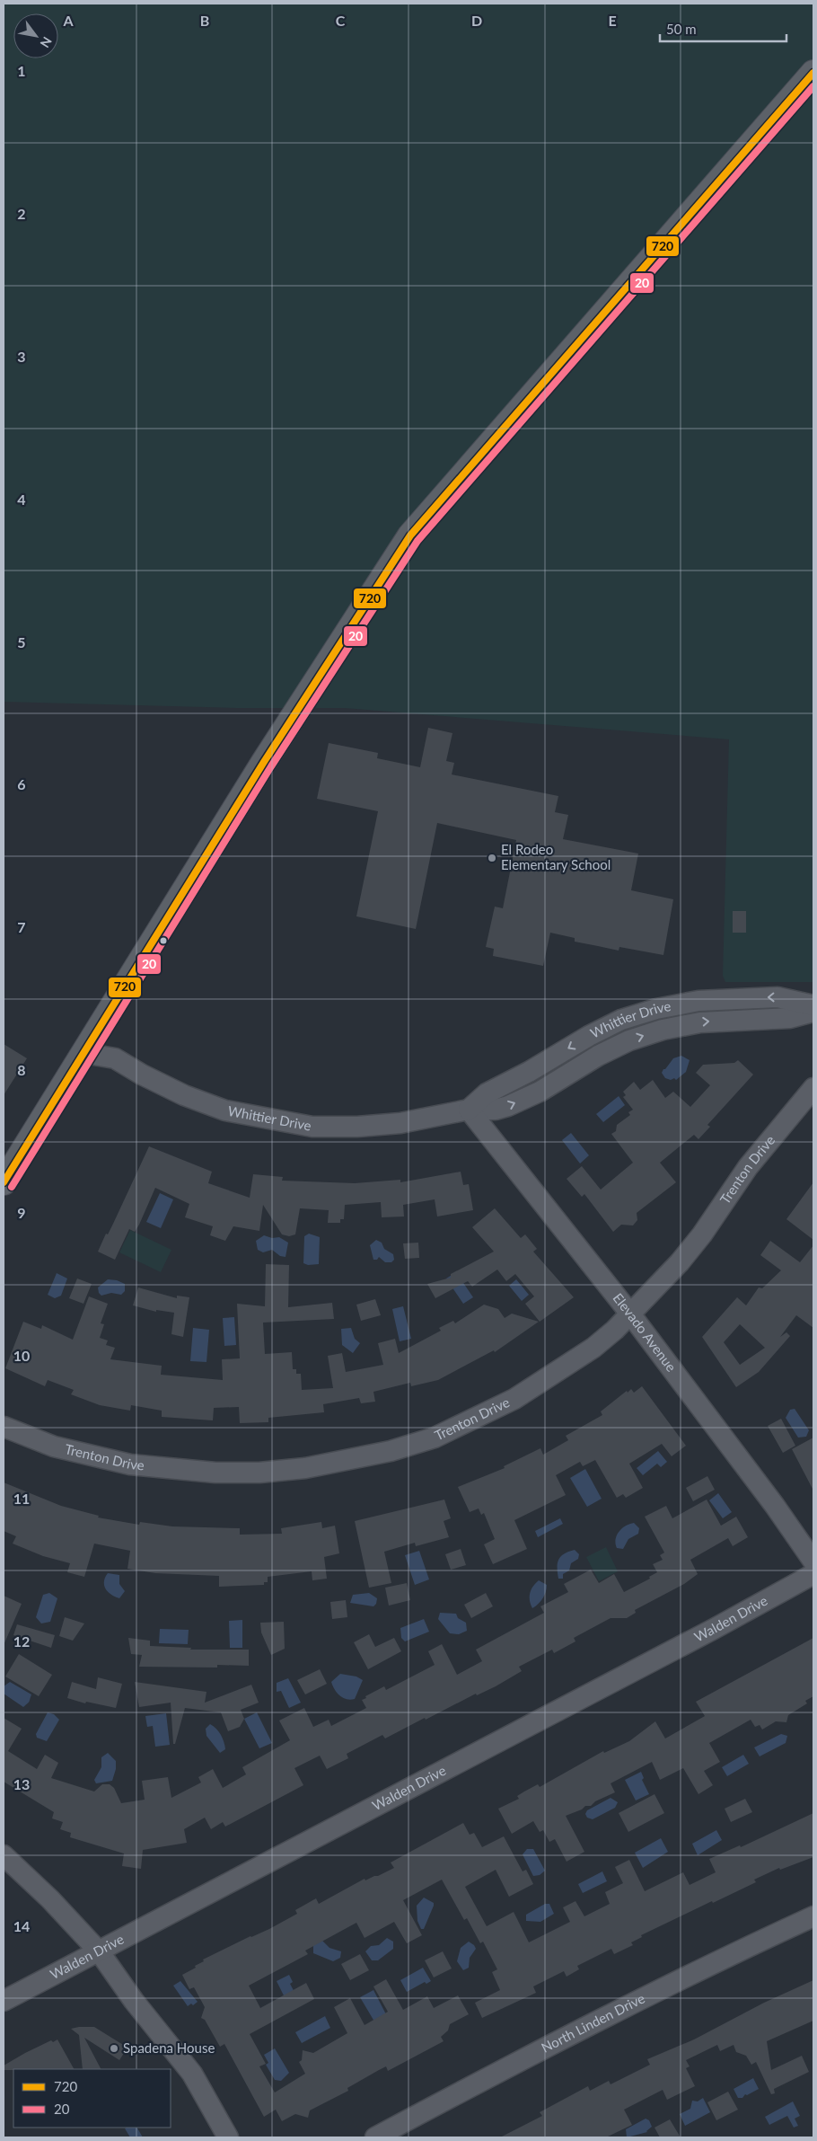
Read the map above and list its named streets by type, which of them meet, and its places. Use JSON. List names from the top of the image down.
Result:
{
  "streets": {
    "street": [
      "Whittier Drive",
      "Trenton Drive",
      "Elevado Avenue",
      "Walden Drive",
      "North Linden Drive"
    ]
  },
  "crossings": [
    ["Whittier Drive", "Elevado Avenue"],
    ["Trenton Drive", "Elevado Avenue"]
  ],
  "places": ["El Rodeo Elementary School", "Spadena House"],
  "lines": ["transit line 720", "transit line 20"],
  "legend": ["720", "20"],
  "scale_bar": "50 m",
  "north": "bottom right",
  "grid": {
    "columns": [
      "A",
      "B",
      "C",
      "D",
      "E"
    ],
    "rows": [
      "1",
      "2",
      "3",
      "4",
      "5",
      "6",
      "7",
      "8",
      "9",
      "10",
      "11",
      "12",
      "13",
      "14"
    ]
  }
}
